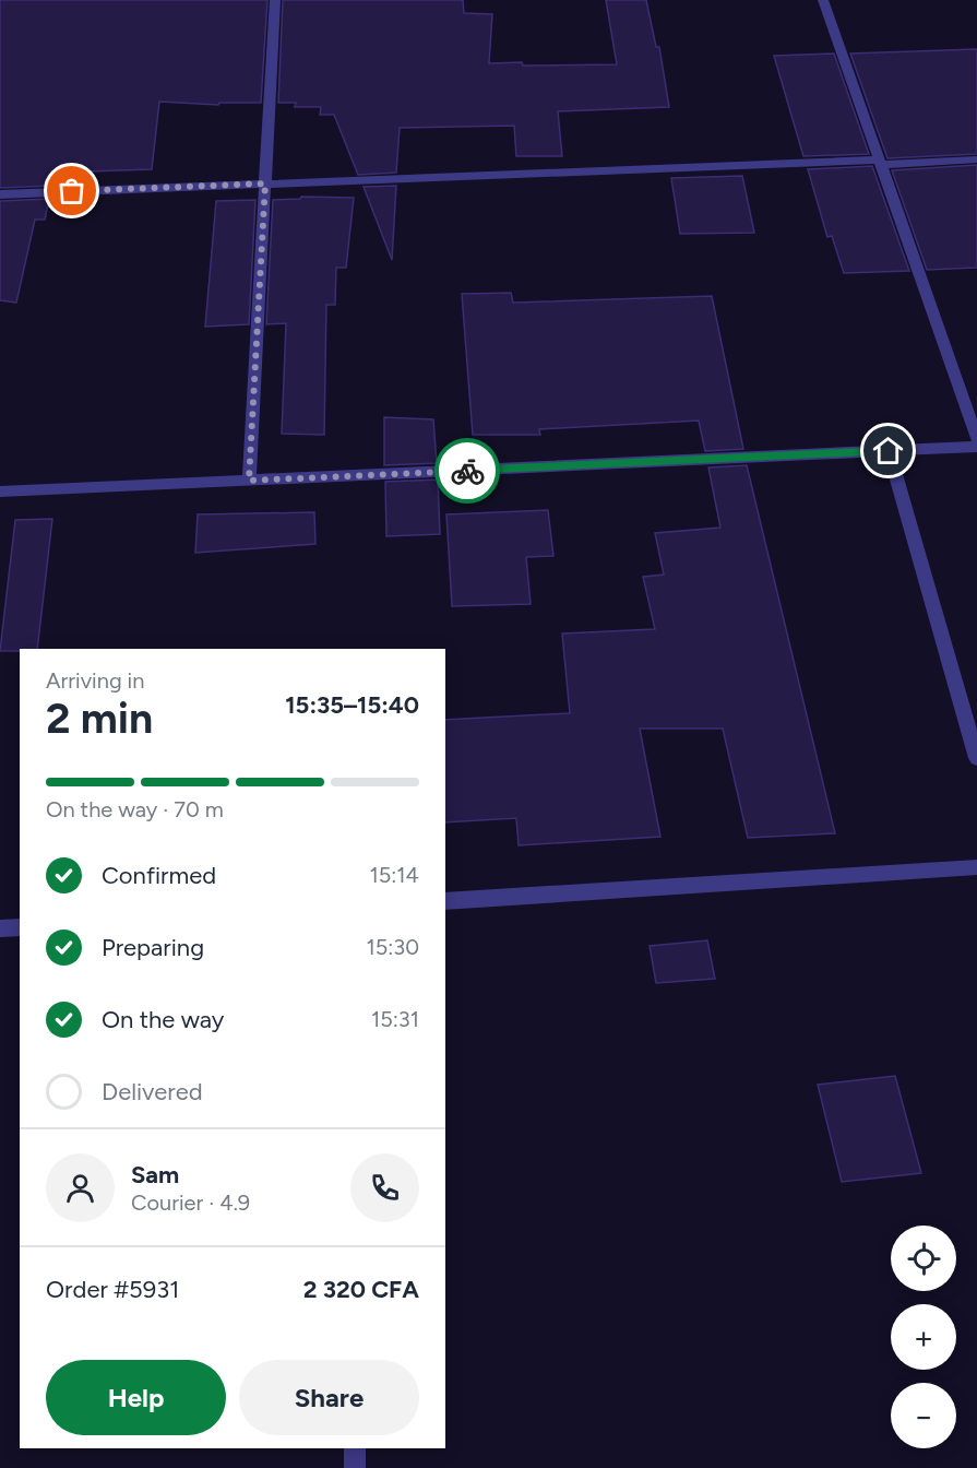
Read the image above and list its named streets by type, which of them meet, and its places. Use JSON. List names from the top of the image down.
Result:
{
  "page": {
    "heading": ["2 min", "Arriving in", "15:35–15:40"],
    "panel": [
      "Sam",
      "Courier · 4.9",
      "Order #5931",
      "2 320 CFA"
    ],
    "bar": "On the way · 70 m",
    "list": [
      ["Confirmed", "15:14"],
      ["Preparing", "15:30"],
      ["On the way", "15:31"],
      "Delivered"
    ],
    "map_buttons": ["+", "−"],
    "buttons": ["Help", "Share"]
  }
}
